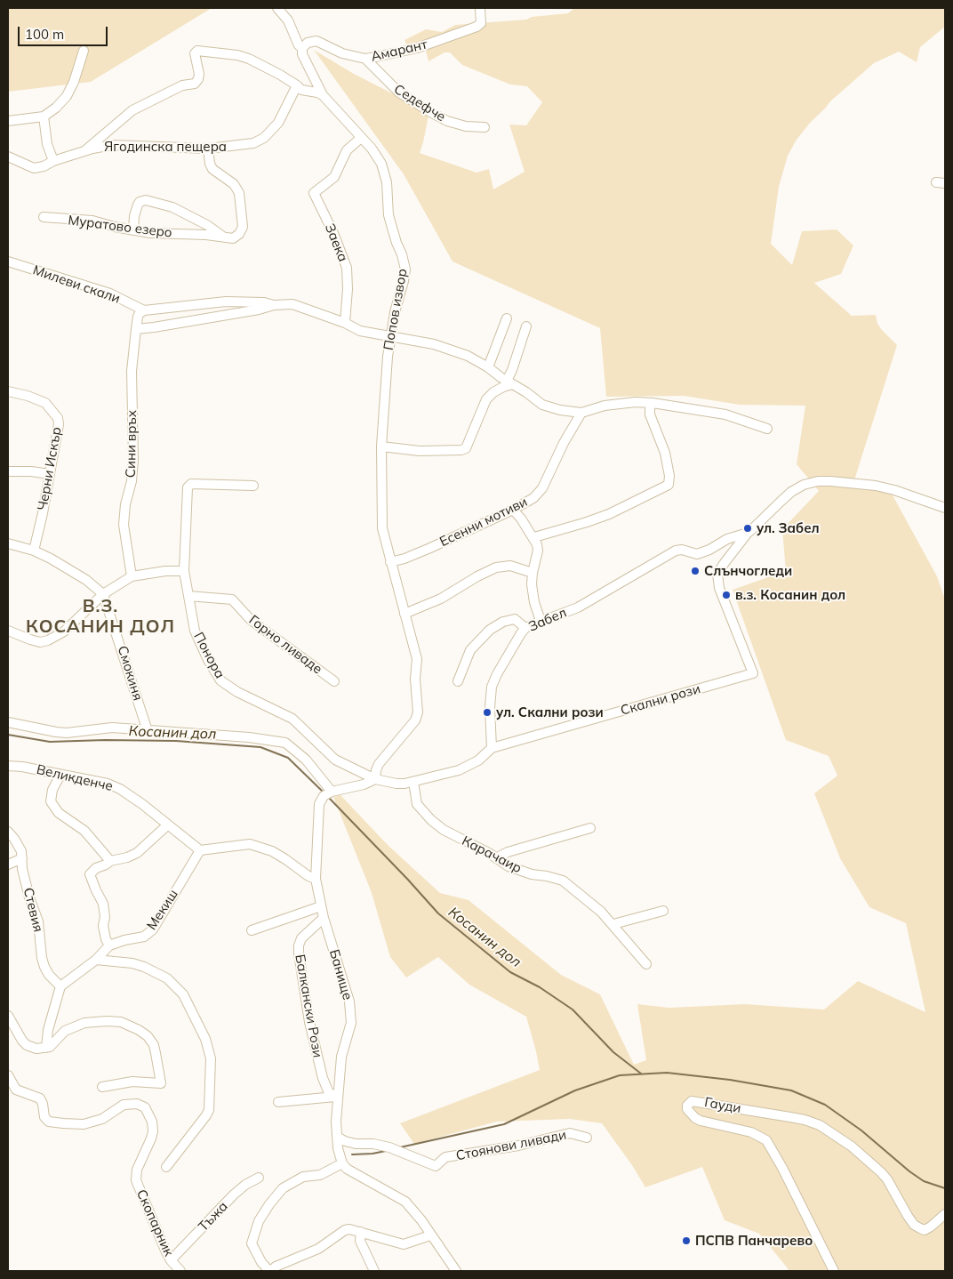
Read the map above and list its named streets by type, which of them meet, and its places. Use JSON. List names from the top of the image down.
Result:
{
  "streets": {
    "street": [
      "Амарант",
      "Седефче",
      "Ягодинска пещера",
      "Муратово езеро",
      "Заека",
      "Милеви скали",
      "Попов извор",
      "Сини връх",
      "Черни Искър",
      "Есенни мотиви",
      "Забел",
      "Горно ливаде",
      "Понора",
      "Смокиня",
      "Скални рози",
      "Великденче",
      "Карачаир",
      "Стевия",
      "Мекиш",
      "Банище",
      "Балкански Рози",
      "Гауди",
      "Стоянови ливади",
      "Тъжа",
      "Скопарник"
    ]
  },
  "crossings": [
    ["Амарант", "Седефче"],
    ["Заека", "Попов извор"],
    ["Милеви скали", "Сини връх"],
    ["Попов извор", "Есенни мотиви"],
    ["Попов извор", "Понора"],
    ["Забел", "Скални рози"],
    ["Горно ливаде", "Понора"],
    ["Великденче", "Мекиш"],
    ["Стевия", "Мекиш"],
    ["Банище", "Балкански Рози"],
    ["Банище", "Стоянови ливади"],
    ["Тъжа", "Скопарник"]
  ],
  "districts": ["В.З. КОСАНИН ДОЛ"],
  "water": ["Косанин дол"],
  "places": [
    "ул. Забел",
    "Слънчогледи",
    "в.з. Косанин дол",
    "ул. Скални рози",
    "ПСПВ Панчарево"
  ],
  "scale_bar": "100 m"
}
